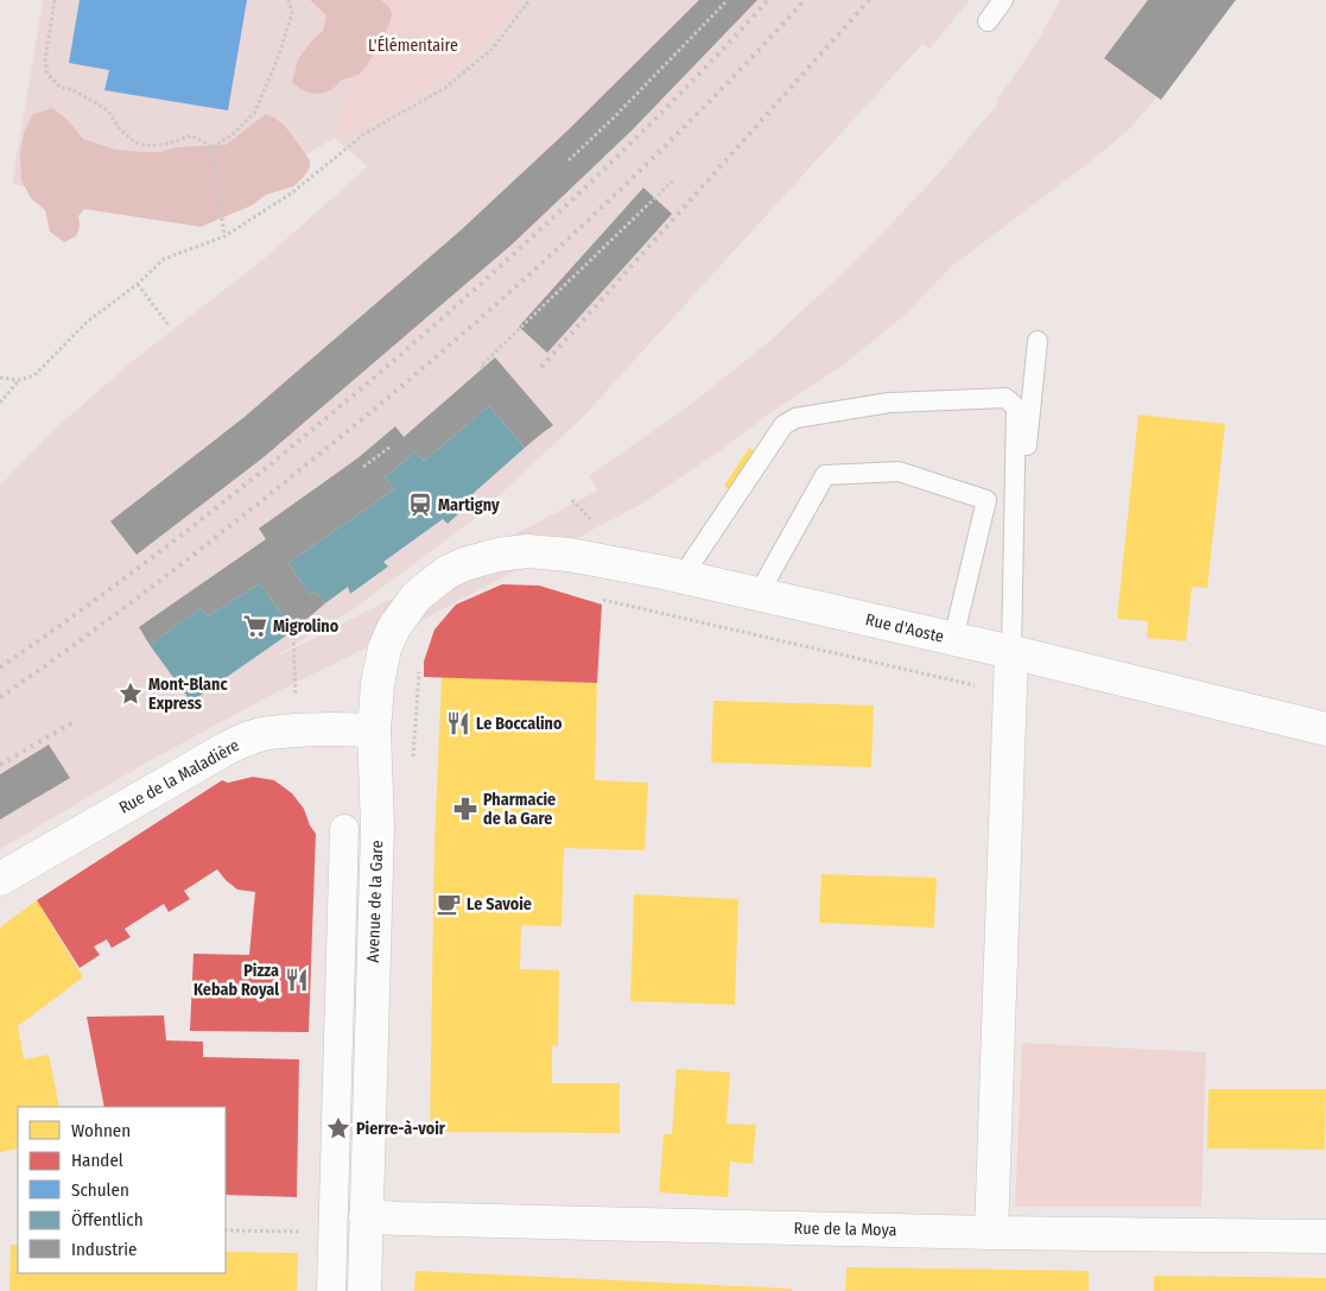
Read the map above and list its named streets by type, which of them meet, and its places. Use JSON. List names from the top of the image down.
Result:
{
  "streets": {
    "street": [
      "Rue d'Aoste",
      "Rue de la Maladière",
      "Avenue de la Gare",
      "Rue de la Moya"
    ]
  },
  "crossings": [
    ["Rue d'Aoste", "Avenue de la Gare"],
    ["Rue de la Maladière", "Avenue de la Gare"],
    ["Avenue de la Gare", "Rue de la Moya"]
  ],
  "parks": ["L'Élémentaire"],
  "places": {
    "station": ["Martigny"],
    "supermarket": ["Migrolino"],
    "place": ["Mont-Blanc Express", "Pierre-à-voir"],
    "restaurant": ["Le Boccalino", "Pizza Kebab Royal"],
    "pharmacy": ["Pharmacie de la Gare"],
    "cafe": ["Le Savoie"]
  },
  "legend": [
    "Wohnen",
    "Handel",
    "Schulen",
    "Öffentlich",
    "Industrie"
  ]
}
